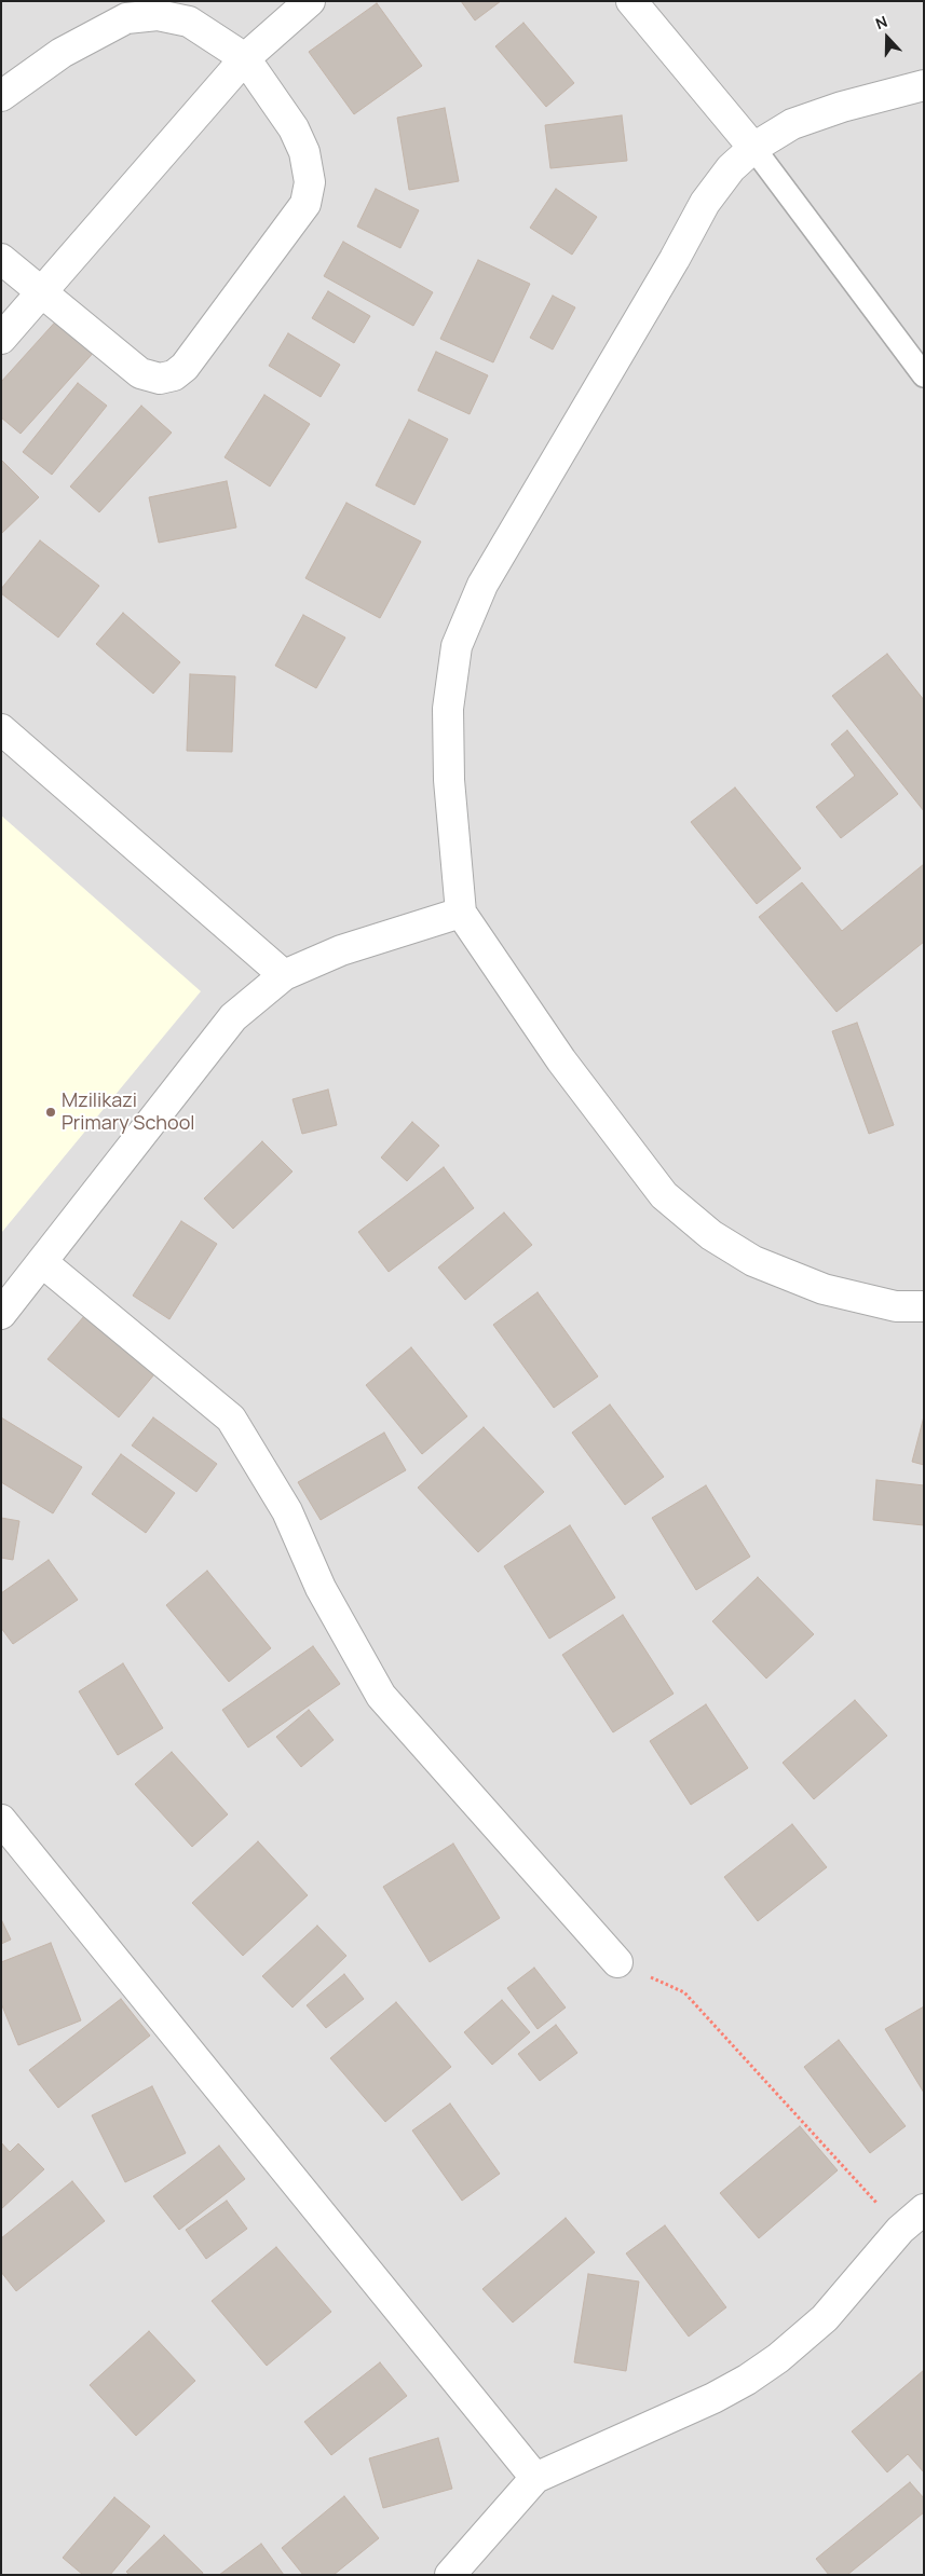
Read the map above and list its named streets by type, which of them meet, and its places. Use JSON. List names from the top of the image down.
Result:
{
  "places": ["Mzilikazi Primary School"],
  "north": "top"
}
